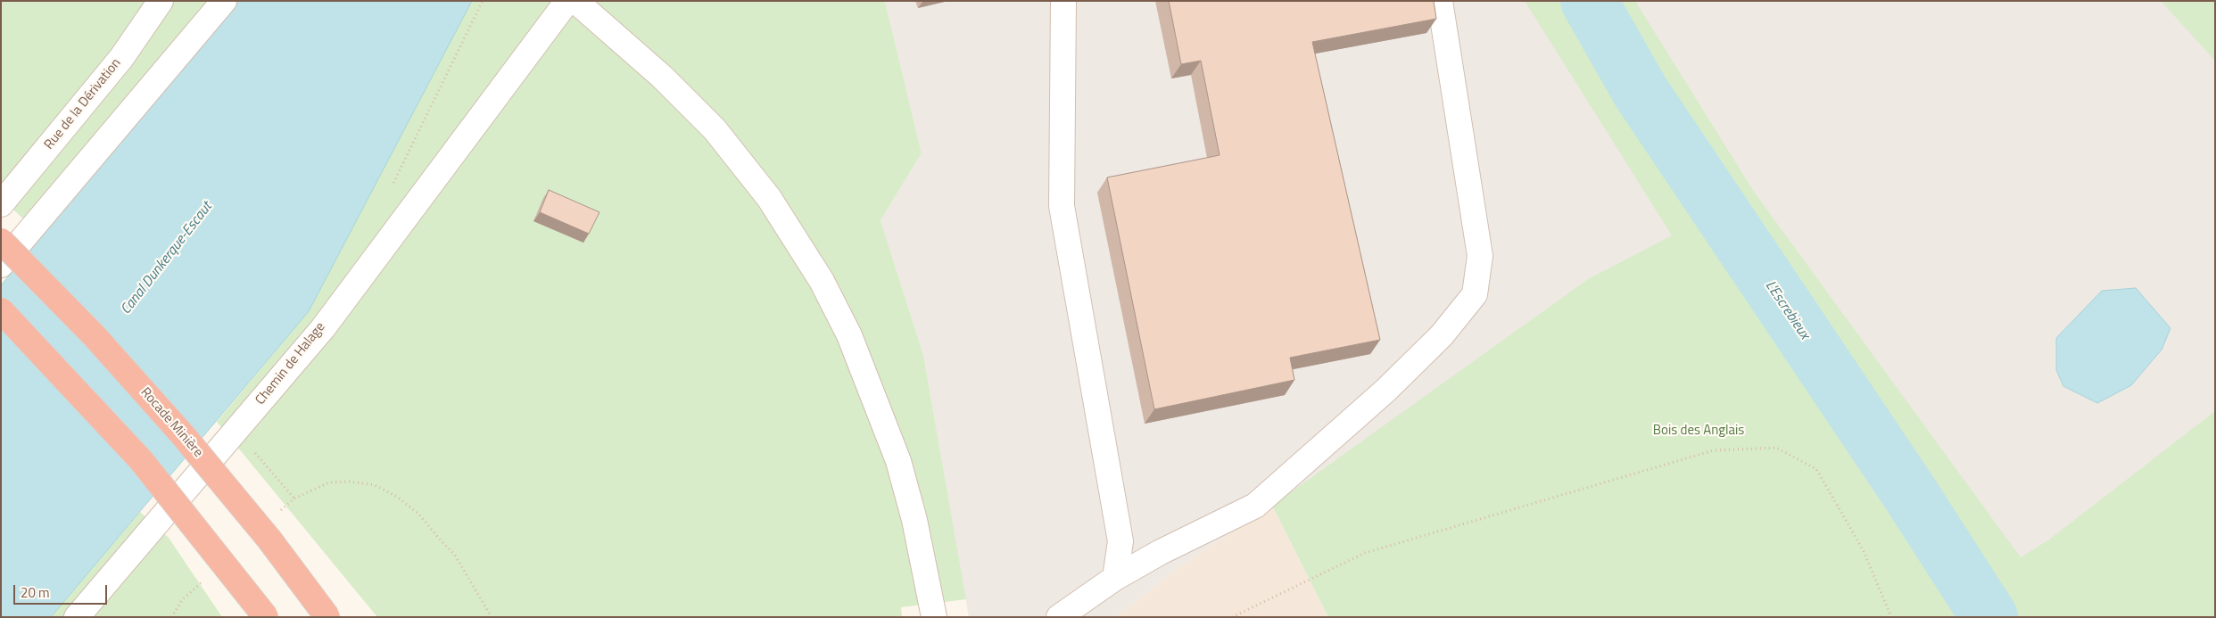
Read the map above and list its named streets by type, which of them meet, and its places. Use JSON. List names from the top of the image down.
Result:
{
  "streets": {
    "highway": ["Rocade Minière"],
    "street": ["Rue de la Dérivation", "Chemin de Halage"]
  },
  "water": ["Canal Dunkerque-Escaut", "L'Escrebieux"],
  "parks": ["Bois des Anglais"],
  "scale_bar": "20 m"
}
